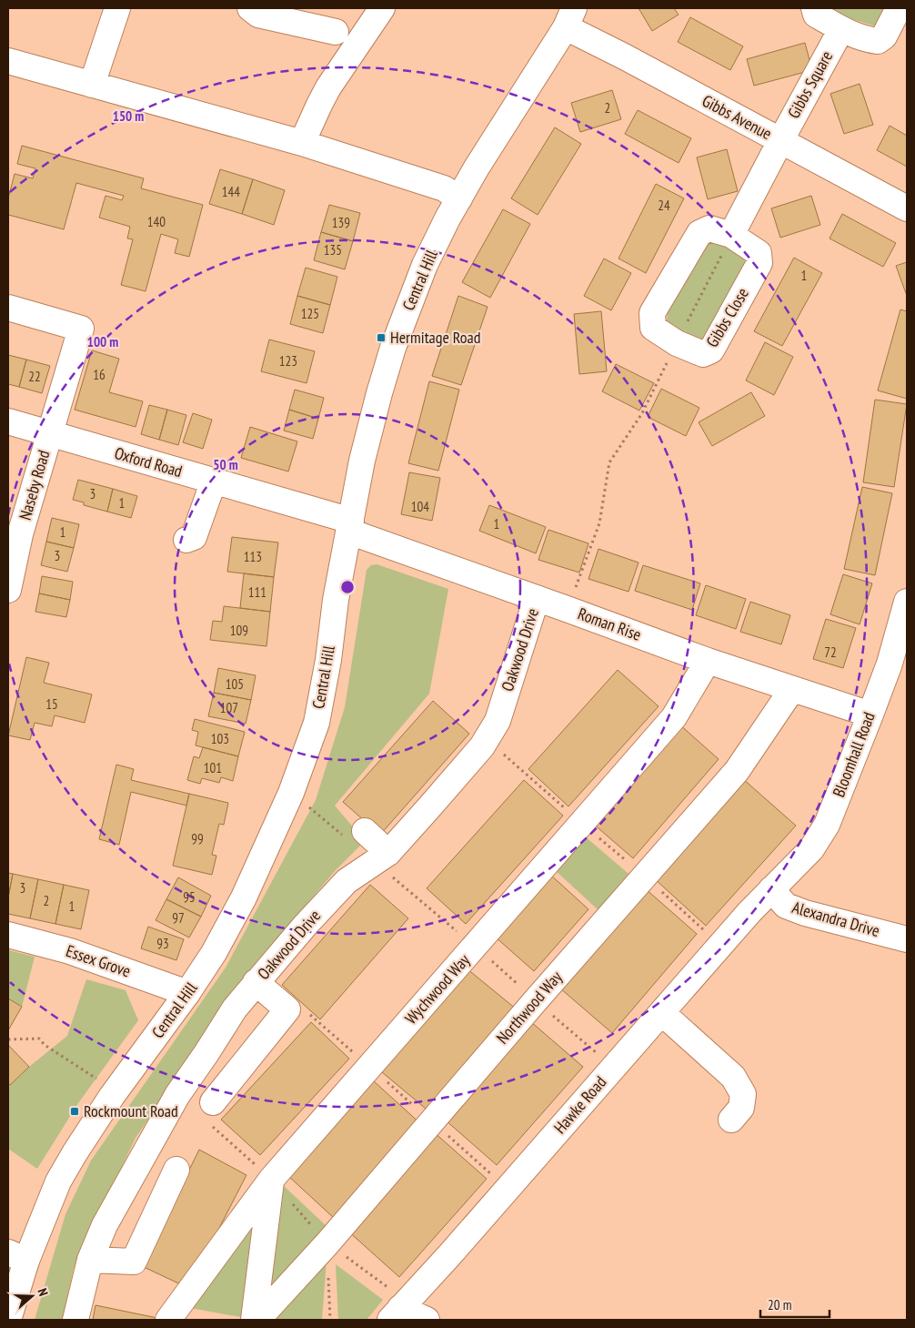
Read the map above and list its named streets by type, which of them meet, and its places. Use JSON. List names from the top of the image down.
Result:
{
  "streets": {
    "street": [
      "Gibbs Square",
      "Gibbs Avenue",
      "Central Hill",
      "Gibbs Close",
      "Oxford Road",
      "Naseby Road",
      "Roman Rise",
      "Oakwood Drive",
      "Bloomhall Road",
      "Alexandra Drive",
      "Essex Grove",
      "Wychwood Way",
      "Northwood Way",
      "Hawke Road"
    ]
  },
  "crossings": [
    ["Gibbs Square", "Gibbs Avenue"],
    ["Gibbs Avenue", "Central Hill"],
    ["Central Hill", "Oxford Road"],
    ["Central Hill", "Roman Rise"],
    ["Central Hill", "Essex Grove"],
    ["Oxford Road", "Naseby Road"],
    ["Oxford Road", "Roman Rise"],
    ["Roman Rise", "Oakwood Drive"],
    ["Roman Rise", "Bloomhall Road"],
    ["Roman Rise", "Wychwood Way"],
    ["Roman Rise", "Northwood Way"],
    ["Bloomhall Road", "Alexandra Drive"],
    ["Bloomhall Road", "Hawke Road"],
    ["Alexandra Drive", "Hawke Road"]
  ],
  "places": {
    "transit": ["Hermitage Road", "Rockmount Road"]
  },
  "house_numbers": [
    "2",
    "144",
    "24",
    "140",
    "139",
    "135",
    "1",
    "125",
    "123",
    "16",
    "22",
    "3",
    "1",
    "104",
    "1",
    "1",
    "3",
    "113",
    "111",
    "109",
    "72",
    "105",
    "15",
    "107",
    "103",
    "101",
    "99",
    "3",
    "95",
    "2",
    "1",
    "97",
    "93"
  ],
  "scale_bar": "20 m",
  "north": "right",
  "rings": ["150 m", "100 m", "50 m"]
}
